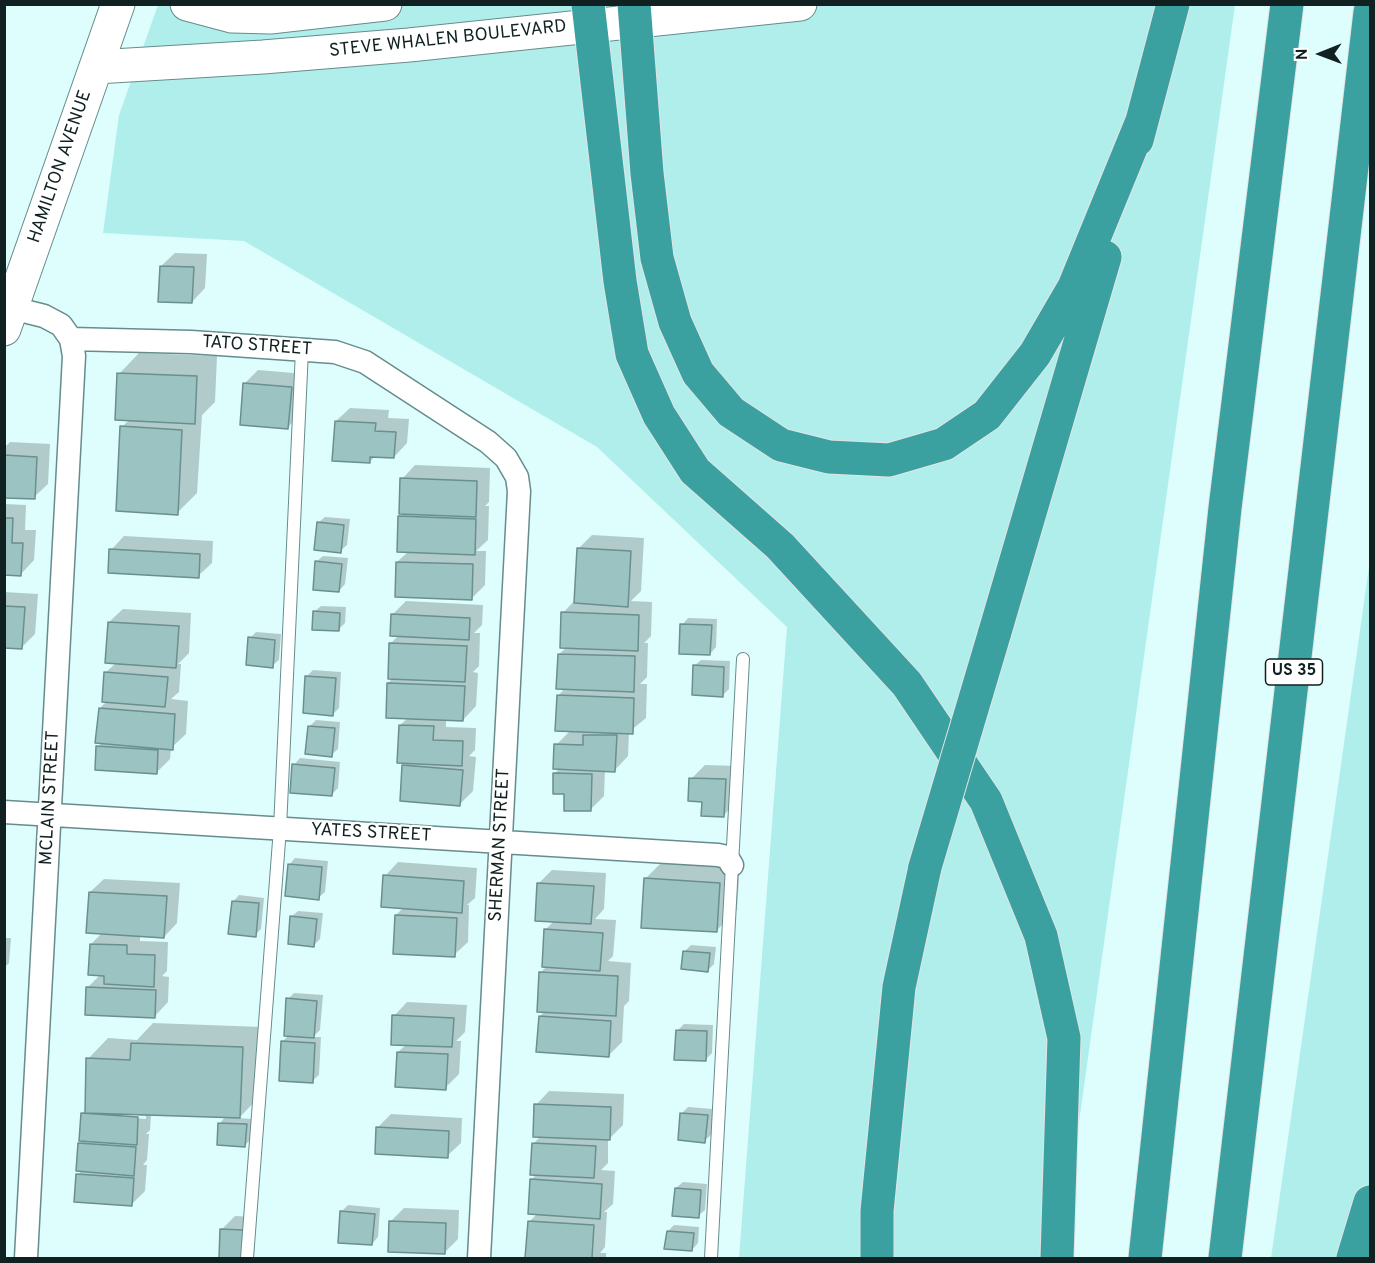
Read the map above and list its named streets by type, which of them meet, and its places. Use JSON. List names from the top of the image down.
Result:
{
  "streets": {
    "highway": ["US 35"],
    "street": [
      "STEVE WHALEN BOULEVARD",
      "HAMILTON AVENUE",
      "TATO STREET",
      "MCLAIN STREET",
      "YATES STREET",
      "SHERMAN STREET"
    ]
  },
  "crossings": [
    ["STEVE WHALEN BOULEVARD", "HAMILTON AVENUE"],
    ["TATO STREET", "MCLAIN STREET"],
    ["TATO STREET", "SHERMAN STREET"],
    ["MCLAIN STREET", "YATES STREET"],
    ["YATES STREET", "SHERMAN STREET"]
  ],
  "north": "left"
}
